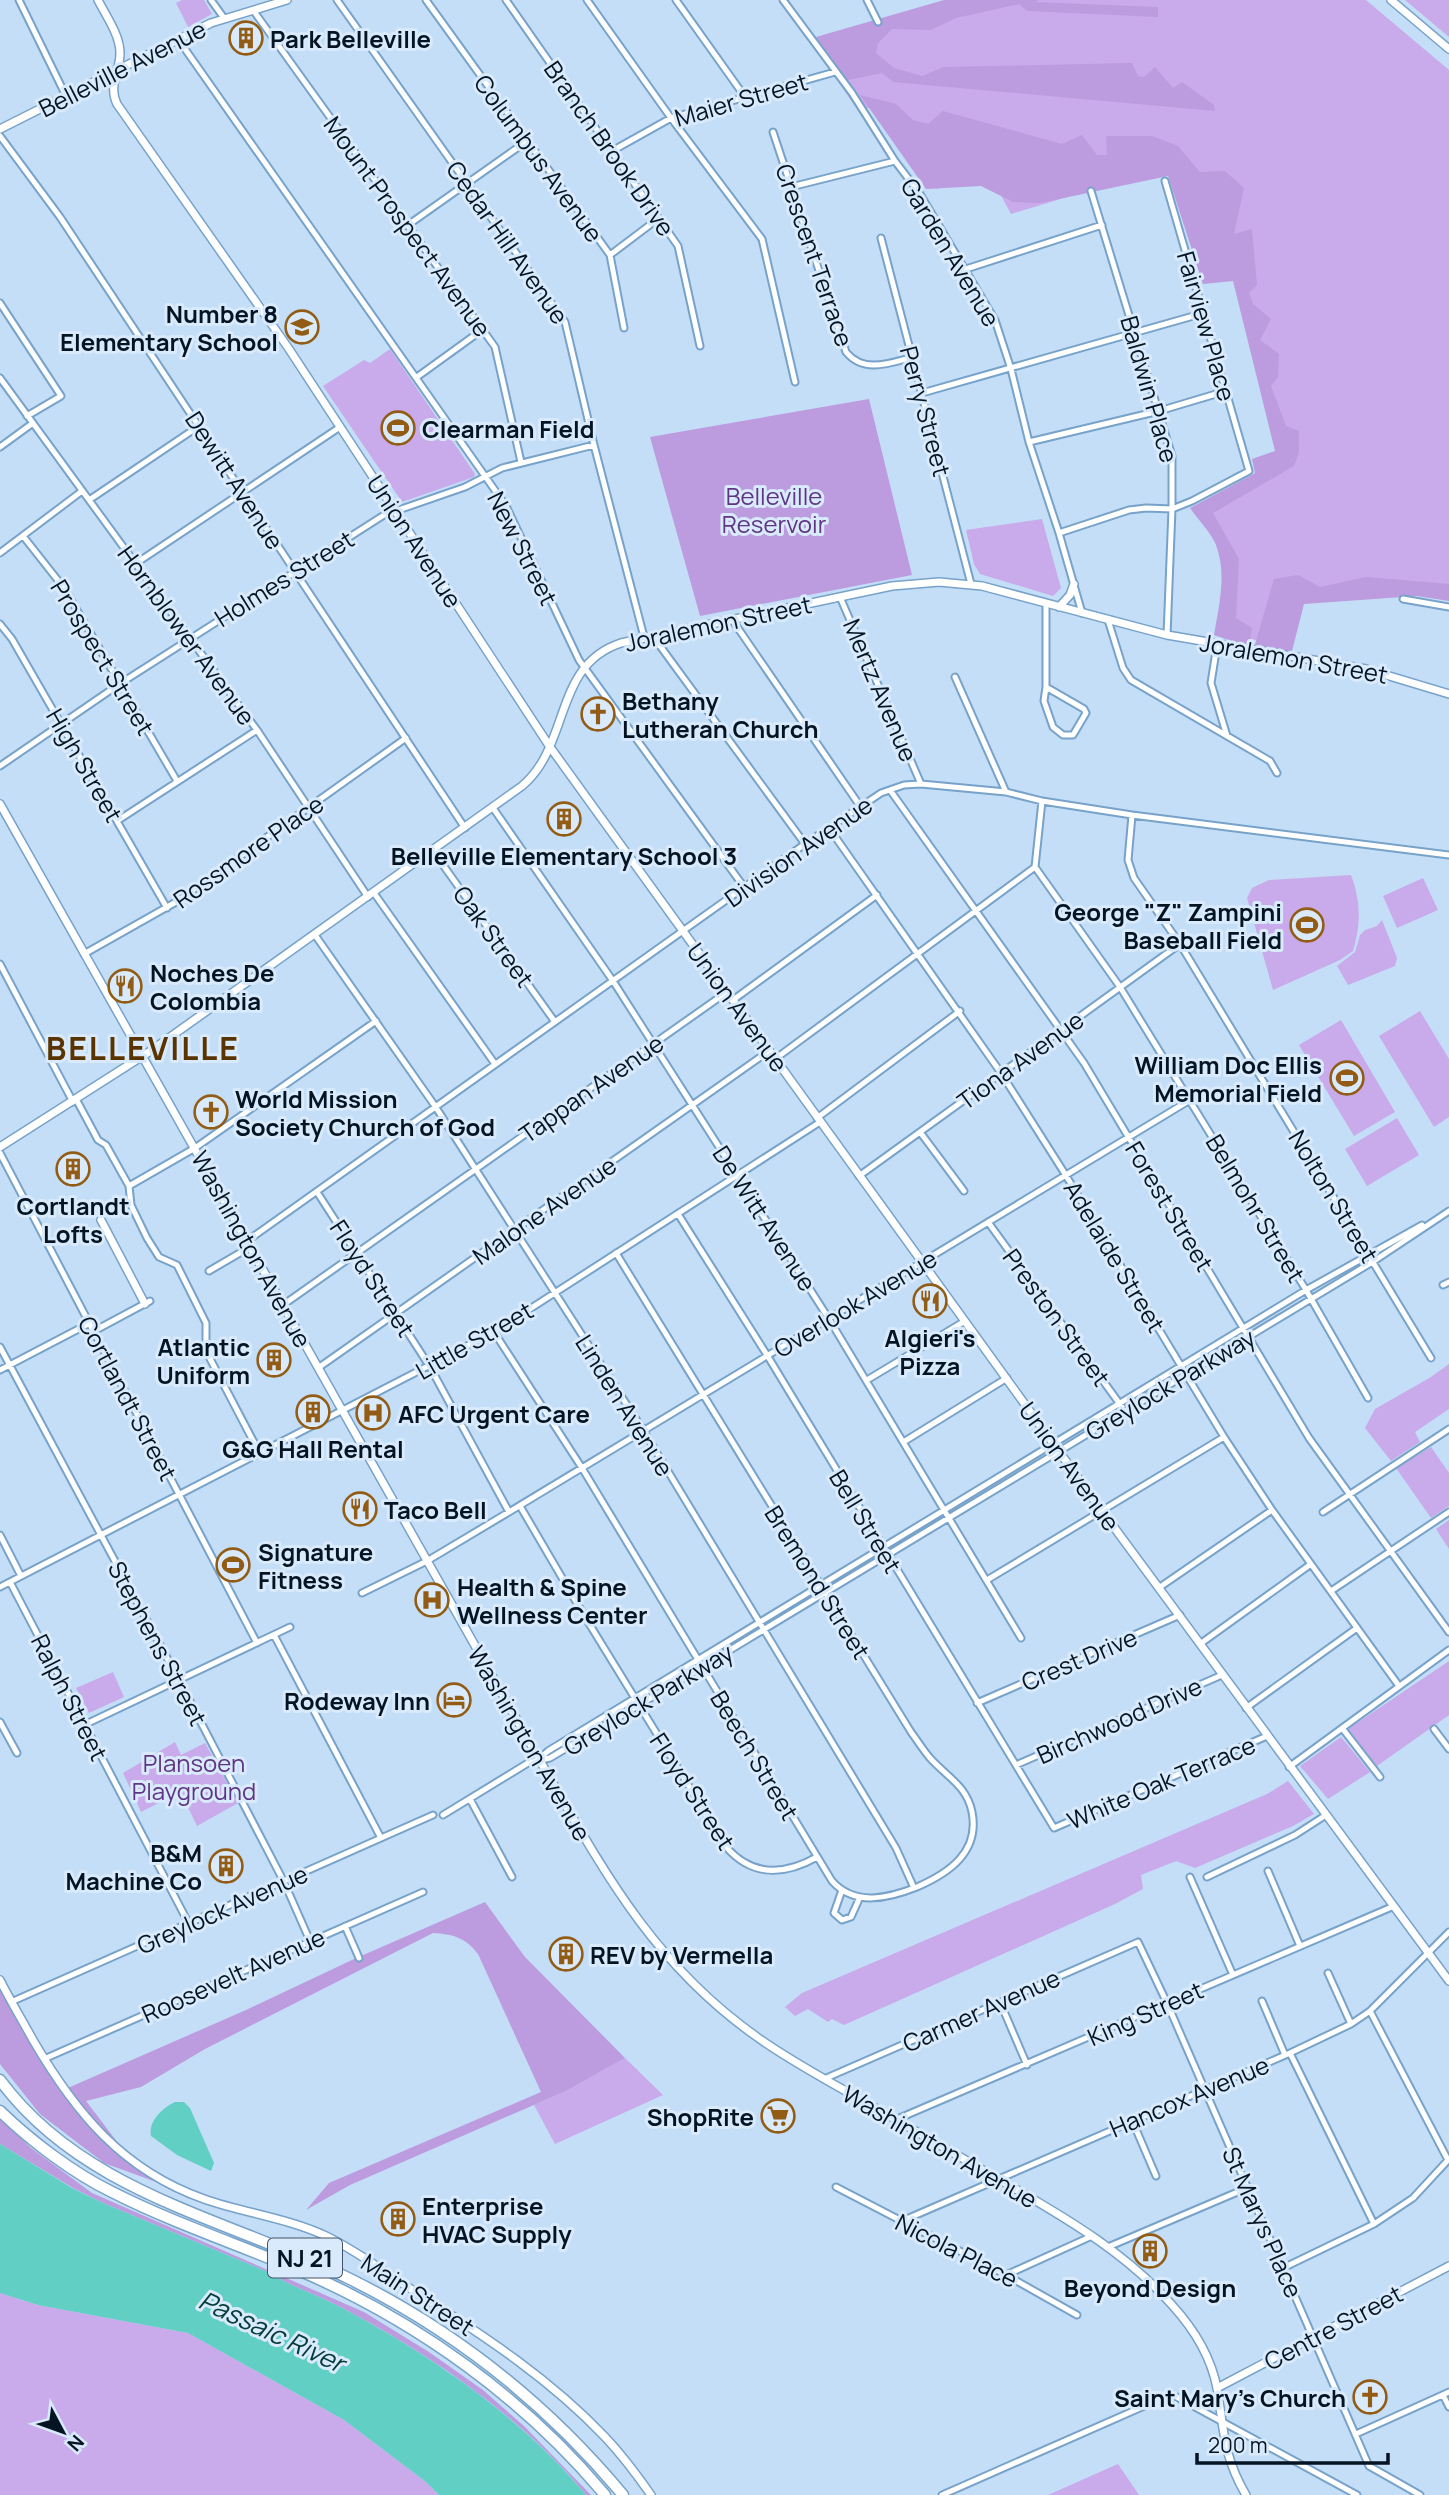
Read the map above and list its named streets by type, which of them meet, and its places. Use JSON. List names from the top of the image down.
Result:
{
  "streets": {
    "highway": ["NJ 21"],
    "street": [
      "Belleville Avenue",
      "Maier Street",
      "Branch Brook Drive",
      "Columbus Avenue",
      "Mount Prospect Avenue",
      "Cedar Hill Avenue",
      "Garden Avenue",
      "Crescent Terrace",
      "Fairview Place",
      "Baldwin Place",
      "Perry Street",
      "Dewitt Avenue",
      "Union Avenue",
      "New Street",
      "Holmes Street",
      "Joralemon Street",
      "Hornblower Avenue",
      "Prospect Street",
      "Mertz Avenue",
      "High Street",
      "Rossmore Place",
      "Division Avenue",
      "Oak Street",
      "Tiona Avenue",
      "Tappan Avenue",
      "Nolton Street",
      "Forest Street",
      "Belmohr Street",
      "Malone Avenue",
      "De Witt Avenue",
      "Washington Avenue",
      "Adelaide Street",
      "Floyd Street",
      "Overlook Avenue",
      "Preston Street",
      "Little Street",
      "Greylock Parkway",
      "Cortlandt Street",
      "Linden Avenue",
      "Bell Street",
      "Bremond Street",
      "Stephens Street",
      "Crest Drive",
      "Ralph Street",
      "Birchwood Drive",
      "Beech Street",
      "White Oak Terrace",
      "Greylock Avenue",
      "Roosevelt Avenue",
      "Carmer Avenue",
      "King Street",
      "Hancox Avenue",
      "St Marys Place",
      "Nicola Place",
      "Main Street",
      "Centre Street"
    ]
  },
  "crossings": [
    ["Belleville Avenue", "Mount Prospect Avenue"],
    ["Belleville Avenue", "Union Avenue"],
    ["Belleville Avenue", "New Street"],
    ["Maier Street", "Branch Brook Drive"],
    ["Maier Street", "Garden Avenue"],
    ["Mount Prospect Avenue", "Holmes Street"],
    ["Cedar Hill Avenue", "Holmes Street"],
    ["Cedar Hill Avenue", "Joralemon Street"],
    ["Garden Avenue", "Joralemon Street"],
    ["Crescent Terrace", "Perry Street"],
    ["Fairview Place", "Baldwin Place"],
    ["Baldwin Place", "Joralemon Street"],
    ["Perry Street", "Joralemon Street"],
    ["Dewitt Avenue", "Holmes Street"],
    ["Dewitt Avenue", "Joralemon Street"],
    ["Dewitt Avenue", "Rossmore Place"],
    ["Union Avenue", "Holmes Street"],
    ["Union Avenue", "Joralemon Street"],
    ["Union Avenue", "Division Avenue"],
    ["Union Avenue", "Tiona Avenue"],
    ["Union Avenue", "Tappan Avenue"],
    ["Union Avenue", "Malone Avenue"],
    ["Union Avenue", "Overlook Avenue"],
    ["Union Avenue", "Little Street"],
    ["Union Avenue", "Greylock Parkway"],
    ["Union Avenue", "Crest Drive"],
    ["Union Avenue", "Birchwood Drive"],
    ["Union Avenue", "White Oak Terrace"],
    ["Union Avenue", "King Street"],
    ["Union Avenue", "Hancox Avenue"],
    ["New Street", "Holmes Street"],
    ["New Street", "Joralemon Street"],
    ["New Street", "Division Avenue"],
    ["Holmes Street", "Hornblower Avenue"],
    ["Holmes Street", "Prospect Street"],
    ["Holmes Street", "High Street"],
    ["Joralemon Street", "Hornblower Avenue"],
    ["Joralemon Street", "Mertz Avenue"],
    ["Joralemon Street", "Oak Street"],
    ["Joralemon Street", "De Witt Avenue"],
    ["Joralemon Street", "Washington Avenue"],
    ["Joralemon Street", "Cortlandt Street"],
    ["Joralemon Street", "Linden Avenue"],
    ["Hornblower Avenue", "Rossmore Place"],
    ["Hornblower Avenue", "Division Avenue"],
    ["Mertz Avenue", "Division Avenue"],
    ["High Street", "Rossmore Place"],
    ["Rossmore Place", "Washington Avenue"],
    ["Division Avenue", "Oak Street"],
    ["Division Avenue", "Nolton Street"],
    ["Division Avenue", "Forest Street"],
    ["Division Avenue", "De Witt Avenue"],
    ["Division Avenue", "Washington Avenue"],
    ["Division Avenue", "Adelaide Street"],
    ["Division Avenue", "Floyd Street"],
    ["Division Avenue", "Linden Avenue"],
    ["Tiona Avenue", "Nolton Street"],
    ["Tiona Avenue", "Forest Street"],
    ["Tiona Avenue", "Belmohr Street"],
    ["Tiona Avenue", "Adelaide Street"],
    ["Tappan Avenue", "De Witt Avenue"],
    ["Tappan Avenue", "Washington Avenue"],
    ["Tappan Avenue", "Floyd Street"],
    ["Tappan Avenue", "Linden Avenue"],
    ["Nolton Street", "Greylock Parkway"],
    ["Forest Street", "Overlook Avenue"],
    ["Forest Street", "Greylock Parkway"],
    ["Belmohr Street", "Overlook Avenue"],
    ["Belmohr Street", "Greylock Parkway"],
    ["Malone Avenue", "De Witt Avenue"],
    ["Malone Avenue", "Washington Avenue"],
    ["Malone Avenue", "Floyd Street"],
    ["Malone Avenue", "Linden Avenue"],
    ["De Witt Avenue", "Overlook Avenue"],
    ["De Witt Avenue", "Little Street"],
    ["De Witt Avenue", "Greylock Parkway"],
    ["Washington Avenue", "Little Street"],
    ["Washington Avenue", "Greylock Parkway"],
    ["Washington Avenue", "Carmer Avenue"],
    ["Washington Avenue", "King Street"],
    ["Washington Avenue", "Hancox Avenue"],
    ["Washington Avenue", "Centre Street"],
    ["Adelaide Street", "Overlook Avenue"],
    ["Adelaide Street", "Little Street"],
    ["Adelaide Street", "Greylock Parkway"],
    ["Floyd Street", "Overlook Avenue"],
    ["Floyd Street", "Little Street"],
    ["Floyd Street", "Greylock Parkway"],
    ["Floyd Street", "Beech Street"],
    ["Overlook Avenue", "Preston Street"],
    ["Overlook Avenue", "Linden Avenue"],
    ["Overlook Avenue", "Bell Street"],
    ["Overlook Avenue", "Bremond Street"],
    ["Overlook Avenue", "Beech Street"],
    ["Preston Street", "Greylock Parkway"],
    ["Little Street", "Cortlandt Street"],
    ["Little Street", "Linden Avenue"],
    ["Little Street", "Bell Street"],
    ["Little Street", "Bremond Street"],
    ["Little Street", "Stephens Street"],
    ["Little Street", "Ralph Street"],
    ["Little Street", "Beech Street"],
    ["Greylock Parkway", "Linden Avenue"],
    ["Greylock Parkway", "Bell Street"],
    ["Greylock Parkway", "Bremond Street"],
    ["Greylock Parkway", "Beech Street"],
    ["Linden Avenue", "Bremond Street"],
    ["Bell Street", "Crest Drive"],
    ["Bell Street", "Birchwood Drive"],
    ["Bell Street", "White Oak Terrace"],
    ["Stephens Street", "Greylock Avenue"],
    ["Stephens Street", "Roosevelt Avenue"],
    ["Ralph Street", "Greylock Avenue"],
    ["Greylock Avenue", "Main Street"],
    ["Roosevelt Avenue", "Main Street"],
    ["Carmer Avenue", "St Marys Place"],
    ["King Street", "St Marys Place"],
    ["Hancox Avenue", "St Marys Place"],
    ["Hancox Avenue", "Nicola Place"],
    ["St Marys Place", "Centre Street"]
  ],
  "districts": ["BELLEVILLE"],
  "water": ["Passaic River"],
  "parks": ["Belleville Reservoir", "Plansoen Playground"],
  "places": {
    "building": [
      "Park Belleville",
      "Belleville Elementary School 3",
      "Cortlandt Lofts",
      "Atlantic Uniform",
      "G&G Hall Rental",
      "B&M Machine Co",
      "REV by Vermella",
      "Enterprise HVAC Supply",
      "Beyond Design"
    ],
    "school or university": ["Number 8 Elementary School"],
    "sports": [
      "Clearman Field",
      "George \"Z\" Zampini Baseball Field",
      "William Doc Ellis Memorial Field",
      "Signature Fitness"
    ],
    "church": ["Bethany Lutheran Church", "World Mission Society Church of God", "Saint Mary's Church"],
    "restaurant": ["Noches De Colombia", "Algieri's Pizza", "Taco Bell"],
    "hospital": ["AFC Urgent Care", "Health & Spine Wellness Center"],
    "hotel": ["Rodeway Inn"],
    "supermarket": ["ShopRite"]
  },
  "scale_bar": "200 m",
  "north": "bottom right"
}
